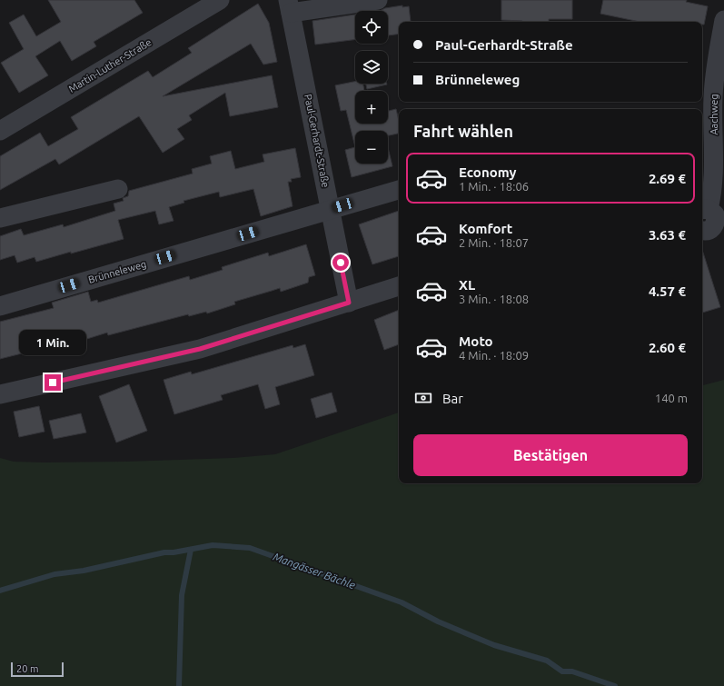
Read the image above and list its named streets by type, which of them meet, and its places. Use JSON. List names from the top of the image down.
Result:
{
  "streets": {
    "street": [
      "Martin-Luther-Straße",
      "Aachweg",
      "Paul-Gerhardt-Straße",
      "Brünneleweg"
    ]
  },
  "crossings": [
    ["Paul-Gerhardt-Straße", "Brünneleweg"]
  ],
  "water": ["Mangässer Bächle"],
  "scale_bar": "20 m",
  "page": {
    "map_buttons": ["+", "−"],
    "banner": ["Paul-Gerhardt-Straße", "Brünneleweg"],
    "heading": "Fahrt wählen",
    "list": [
      {
        "name": "Economy",
        "note": "1 Min. · 18:06",
        "value": "2.69 €"
      },
      {
        "name": "Komfort",
        "note": "2 Min. · 18:07",
        "value": "3.63 €"
      },
      {
        "name": "XL",
        "note": "3 Min. · 18:08",
        "value": "4.57 €"
      },
      {
        "name": "Moto",
        "note": "4 Min. · 18:09",
        "value": "2.60 €"
      }
    ],
    "bubble": "1 Min.",
    "pay": ["Bar", "140 m"],
    "buttons": "Bestätigen",
    "scale": "20 m"
  }
}
